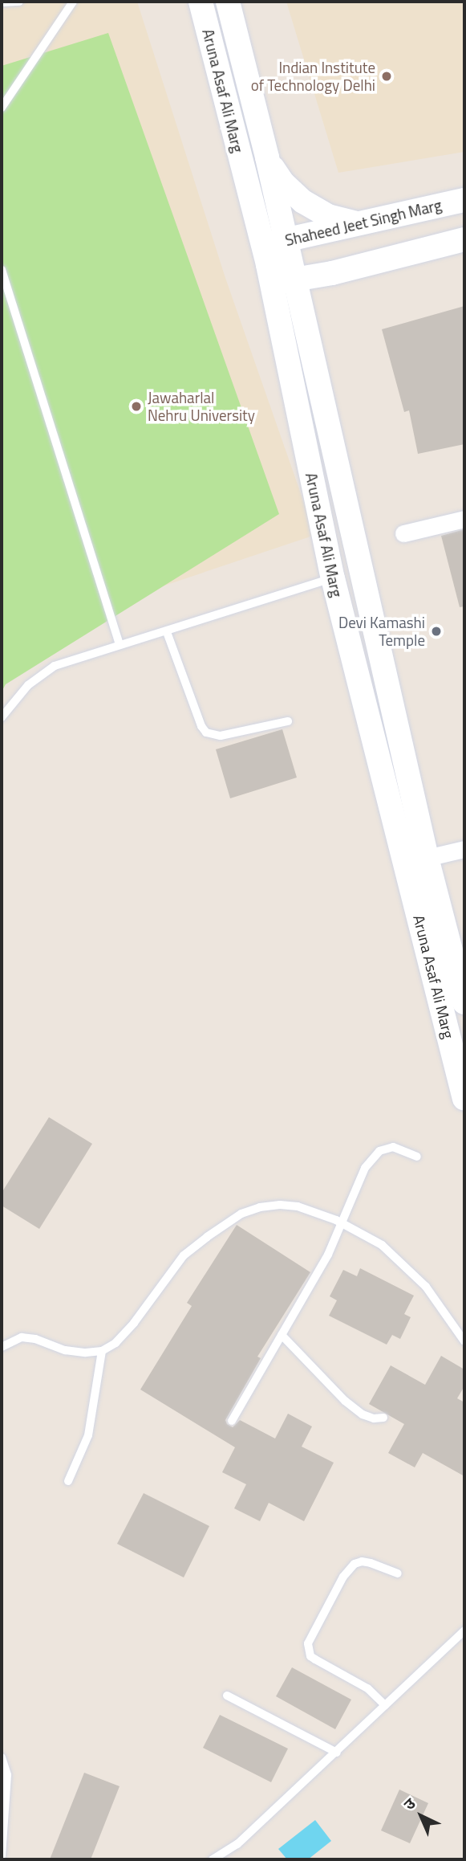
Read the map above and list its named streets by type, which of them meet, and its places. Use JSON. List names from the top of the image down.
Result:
{
  "streets": {
    "main road": ["Aruna Asaf Ali Marg", "Shaheed Jeet Singh Marg"]
  },
  "crossings": [
    ["Aruna Asaf Ali Marg", "Shaheed Jeet Singh Marg"]
  ],
  "places": ["Indian Institute of Technology Delhi", "Jawaharlal Nehru University", "Devi Kamashi Temple"],
  "north": "top left"
}
